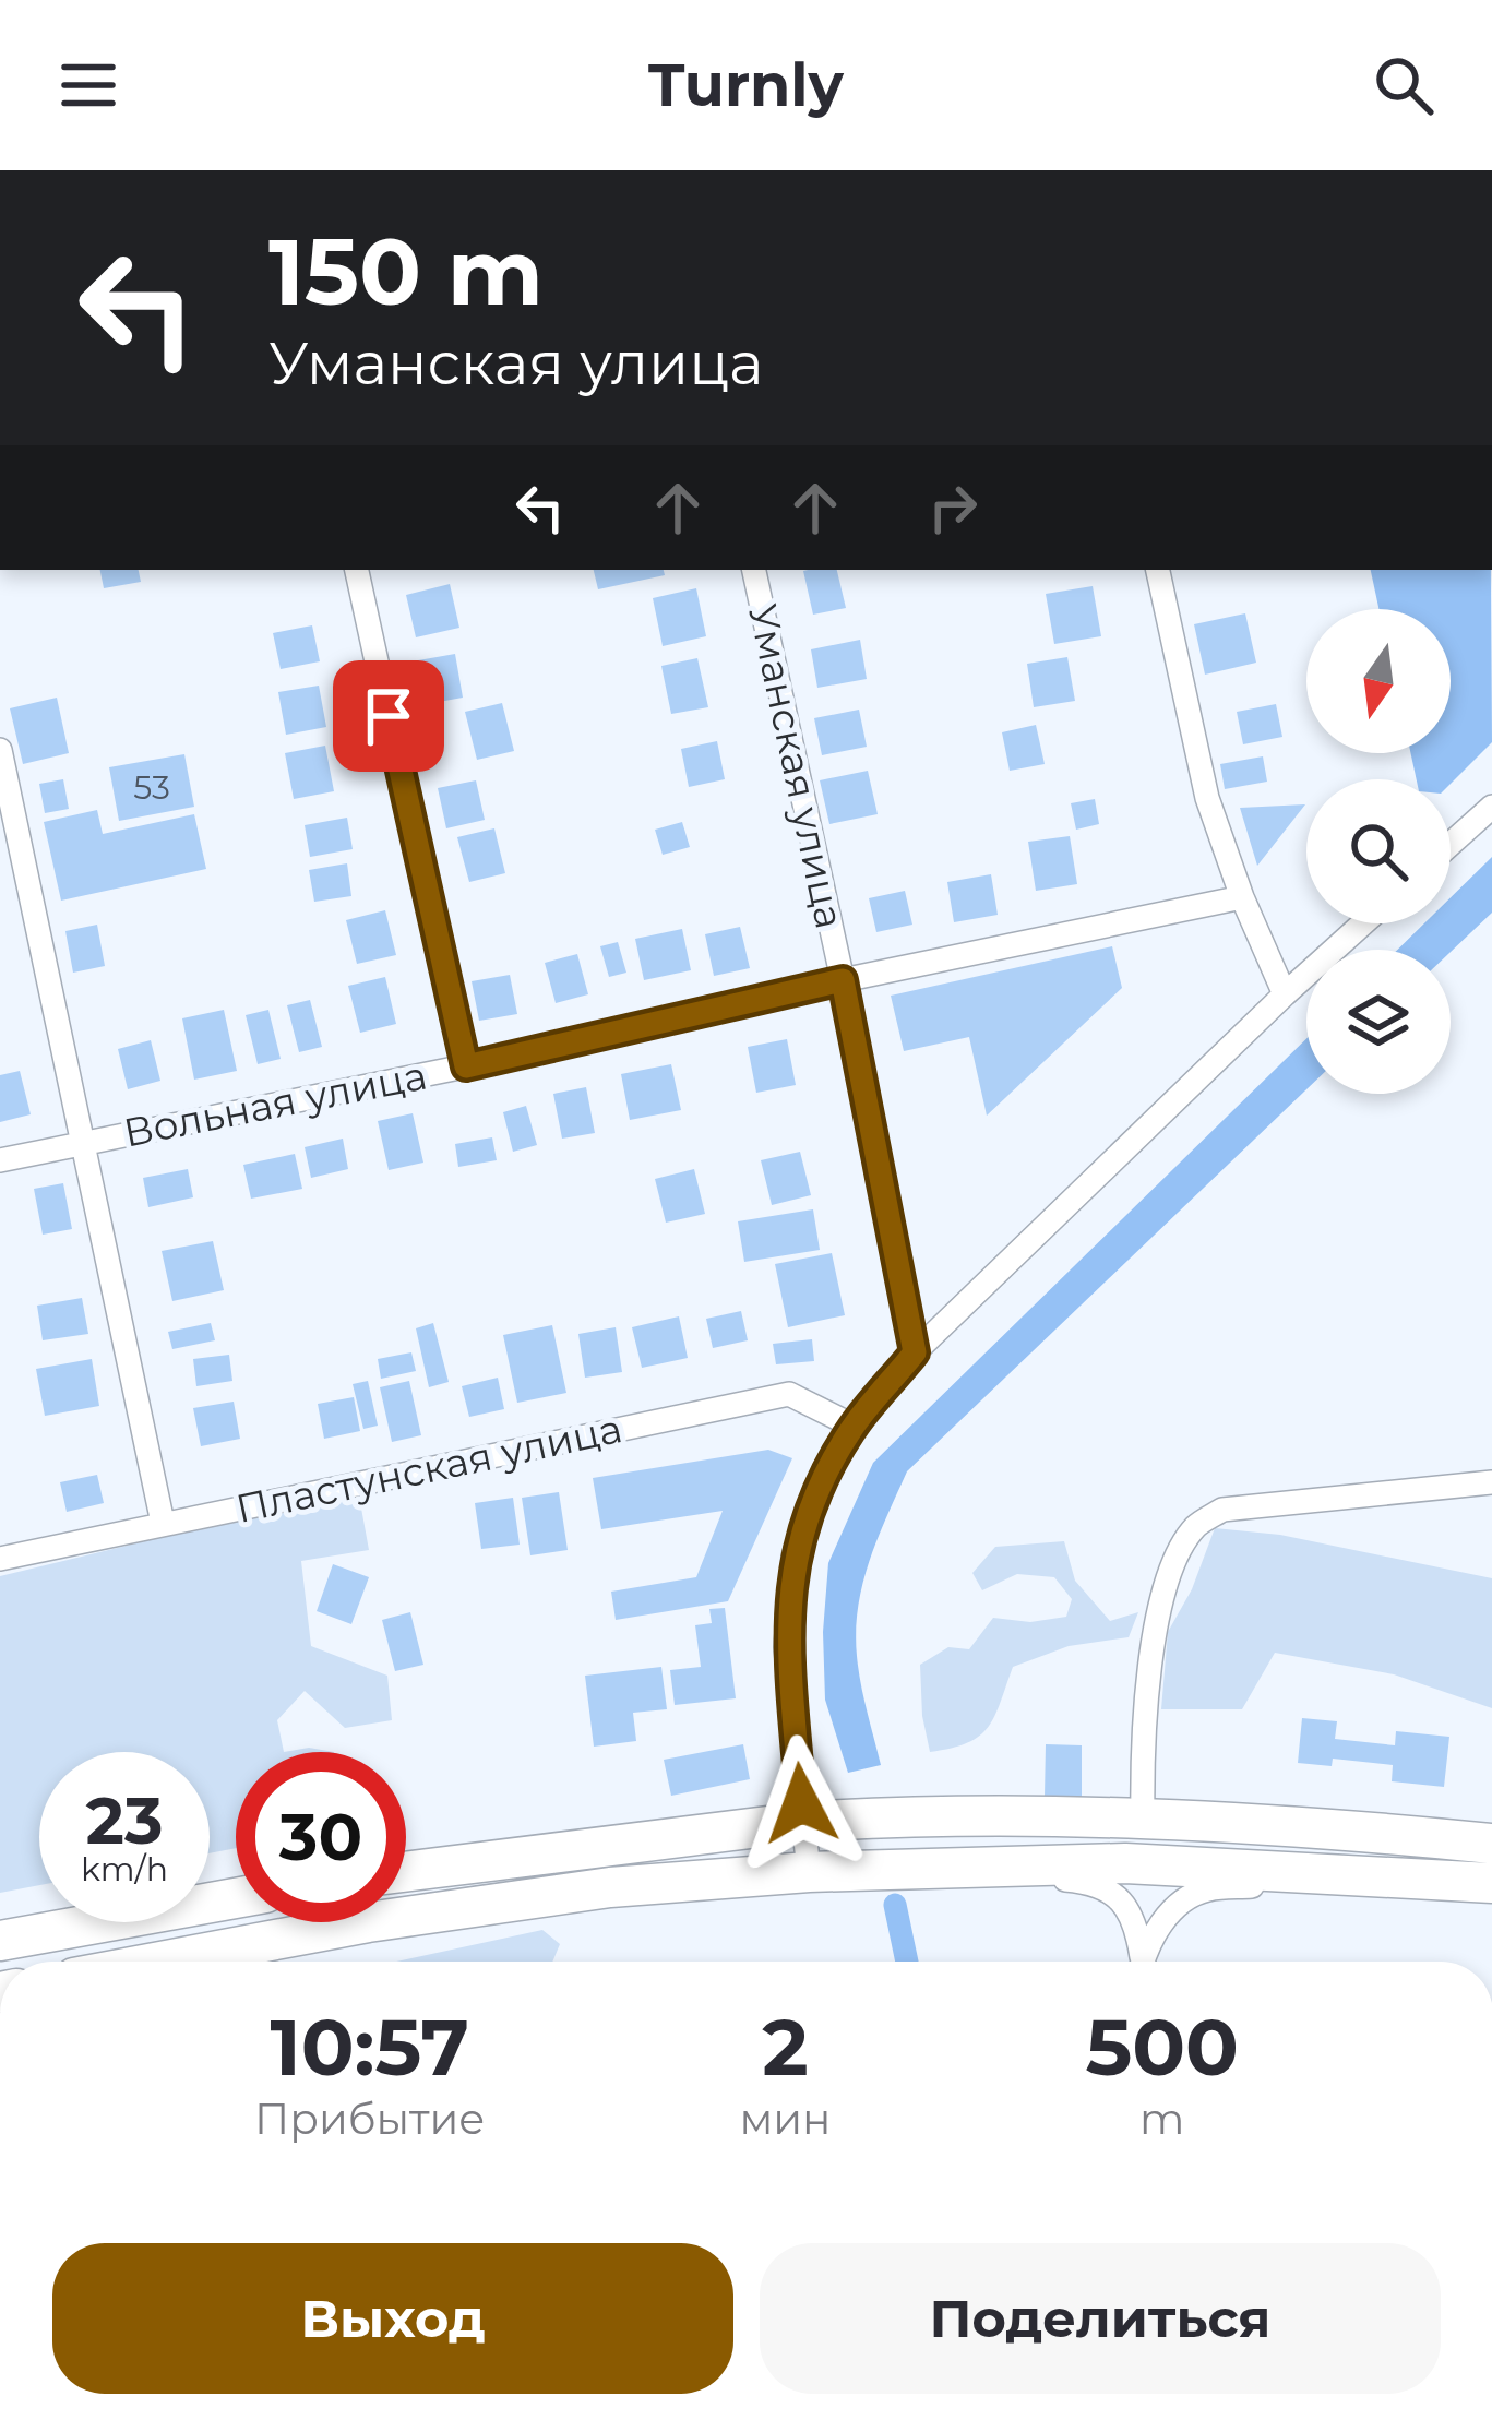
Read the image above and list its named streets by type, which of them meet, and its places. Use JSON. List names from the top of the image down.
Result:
{
  "streets": {
    "street": ["Уманская улица", "Вольная улица", "Пластунская улица"]
  },
  "crossings": [
    ["Уманская улица", "Вольная улица"]
  ],
  "house_numbers": ["53"],
  "north": "bottom",
  "page": {
    "header": "Turnly",
    "turn": ["150 m", "Уманская улица"],
    "speed": "23 km/h",
    "limit": "30",
    "eta": [
      "10:57",
      "Прибытие",
      "2",
      "мин",
      "500",
      "m"
    ],
    "buttons": ["Выход", "Поделиться"]
  }
}
